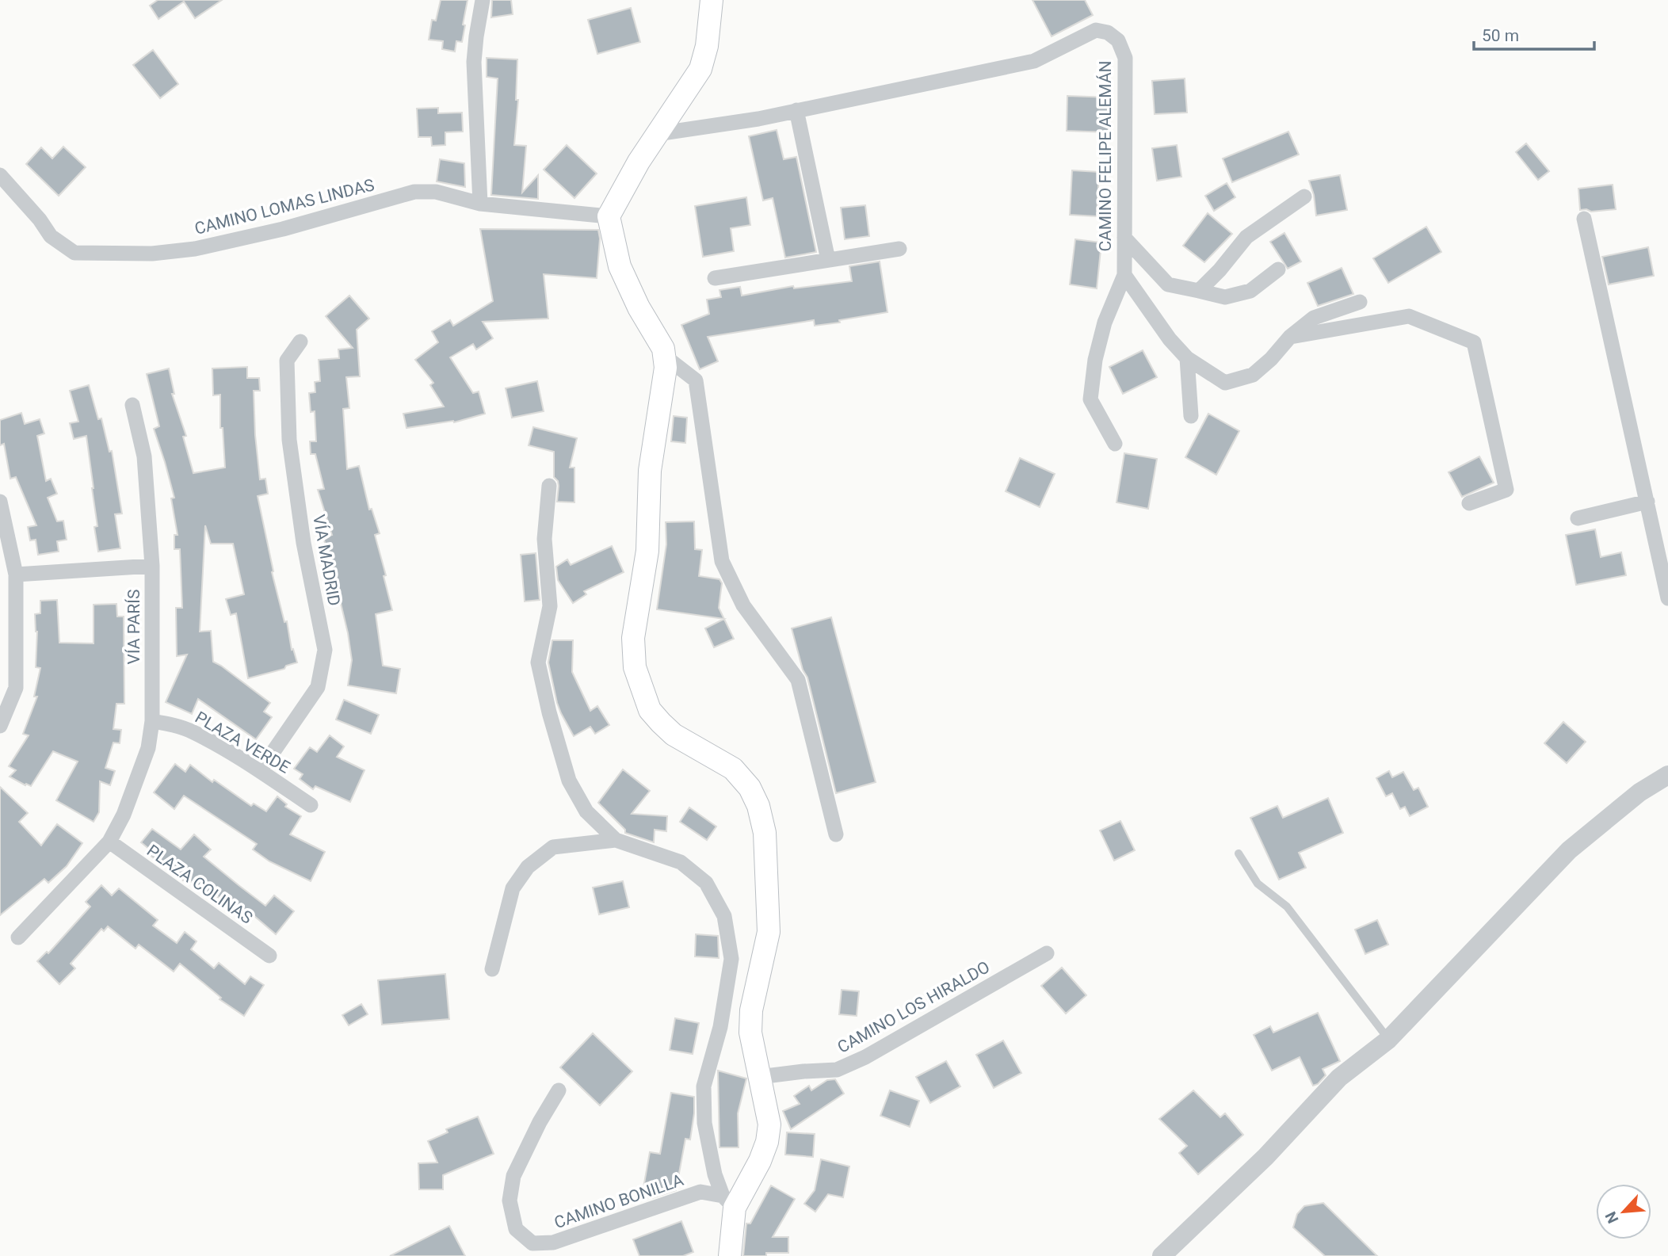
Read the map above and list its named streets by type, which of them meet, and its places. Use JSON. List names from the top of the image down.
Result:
{
  "streets": {
    "street": [
      "CAMINO FELIPE ALEMÁN",
      "CAMINO LOMAS LINDAS",
      "VÍA MADRID",
      "VÍA PARÍS",
      "PLAZA VERDE",
      "PLAZA COLINAS",
      "CAMINO LOS HIRALDO",
      "CAMINO BONILLA"
    ]
  },
  "crossings": [
    ["VÍA MADRID", "PLAZA VERDE"],
    ["VÍA PARÍS", "PLAZA VERDE"],
    ["VÍA PARÍS", "PLAZA COLINAS"]
  ],
  "scale_bar": "50 m",
  "north": "bottom left"
}
